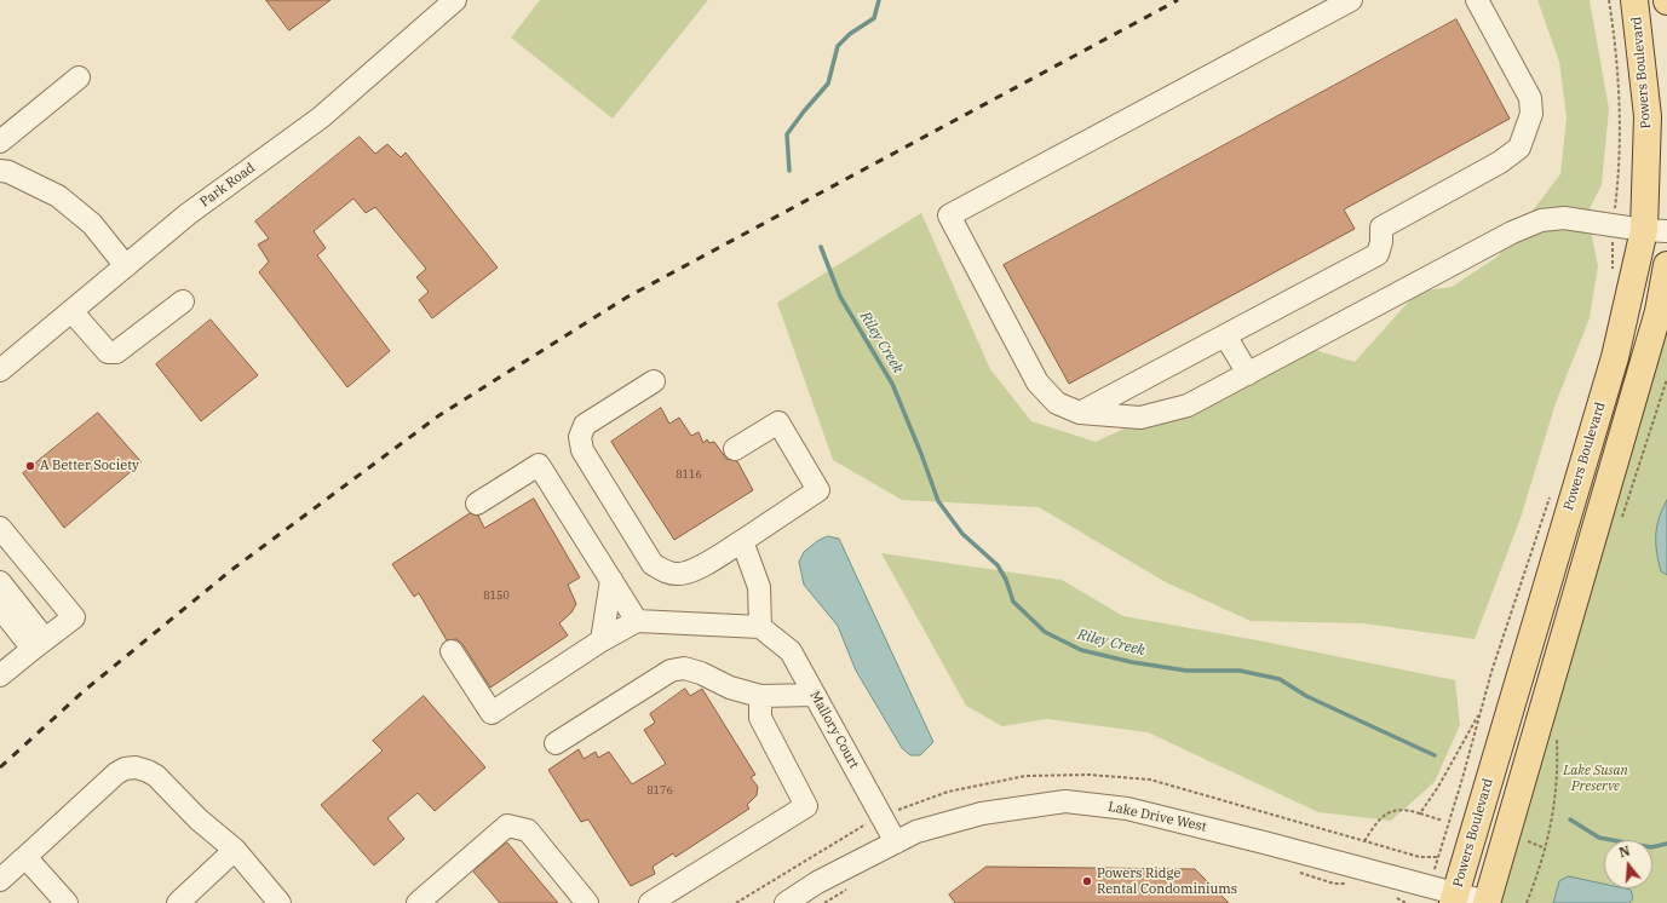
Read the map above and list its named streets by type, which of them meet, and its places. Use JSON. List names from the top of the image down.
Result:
{
  "streets": {
    "main road": ["Powers Boulevard"],
    "street": ["Park Road", "Mallory Court", "Lake Drive West"]
  },
  "crossings": [
    ["Powers Boulevard", "Lake Drive West"],
    ["Mallory Court", "Lake Drive West"]
  ],
  "water": ["Riley Creek"],
  "parks": ["Lake Susan Preserve"],
  "places": ["A Better Society", "Powers Ridge Rental Condominiums"],
  "house_numbers": ["8116", "8150", "8176"],
  "north": "top"
}
